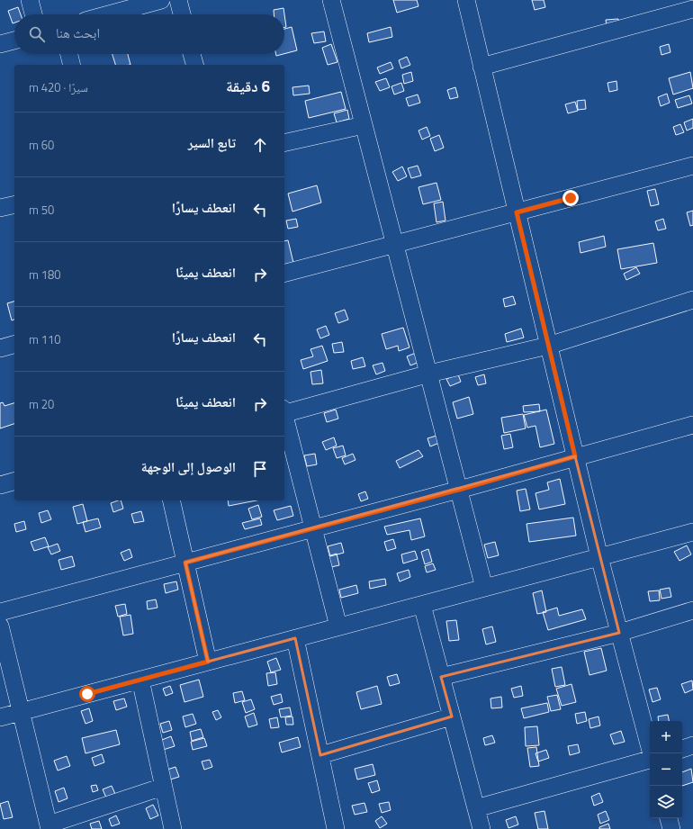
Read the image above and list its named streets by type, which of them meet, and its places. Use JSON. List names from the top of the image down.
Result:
{
  "page": {
    "search": "ابحث هنا",
    "heading": ["6 دقيقة", "سيرًا · 420 m"],
    "list": [
      ["تابع السير", "60 m"],
      ["انعطف يسارًا", "50 m"],
      ["انعطف يمينًا", "180 m"],
      ["انعطف يسارًا", "110 m"],
      ["انعطف يمينًا", "20 m"],
      "الوصول إلى الوجهة"
    ],
    "map_buttons": ["+", "−"]
  }
}
